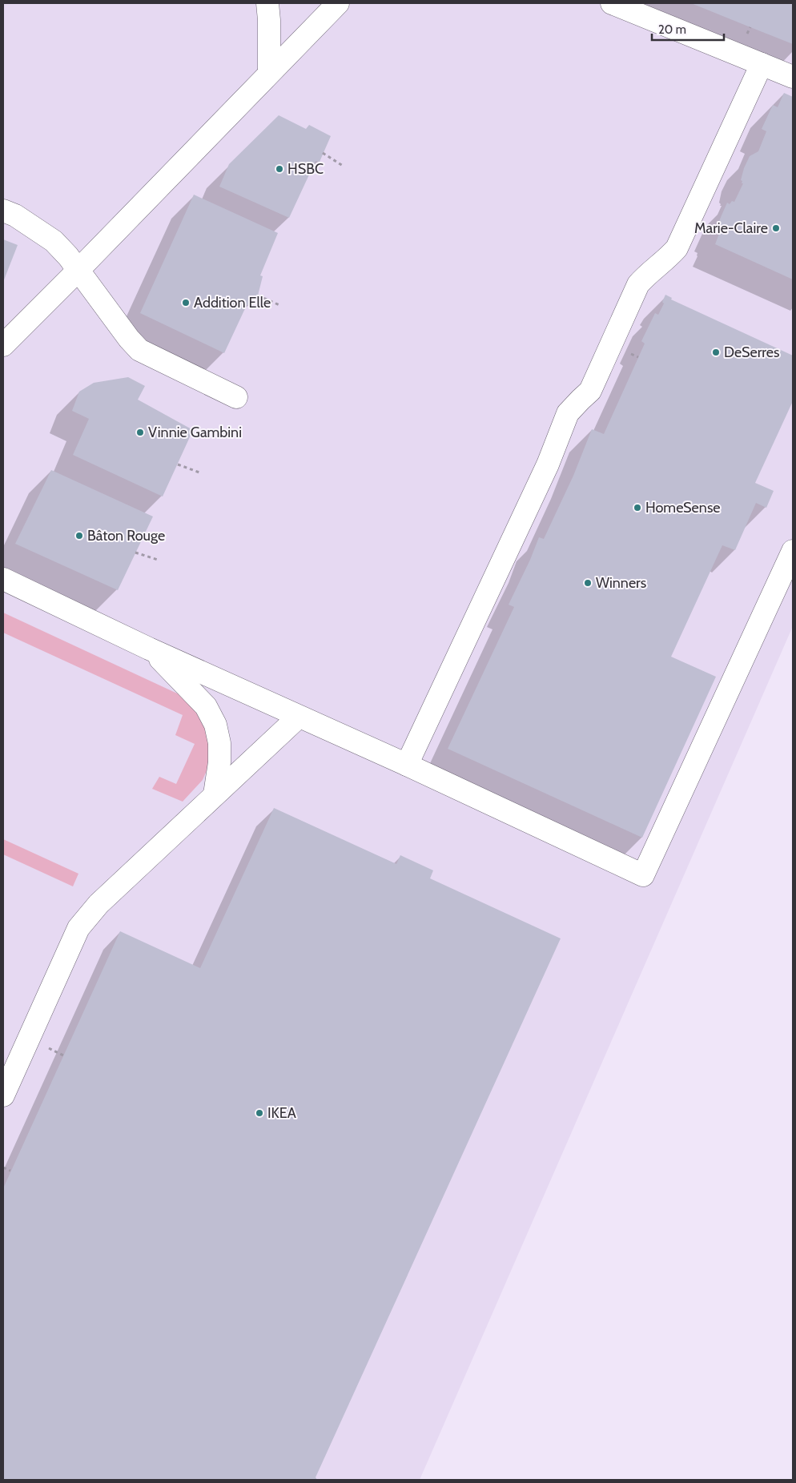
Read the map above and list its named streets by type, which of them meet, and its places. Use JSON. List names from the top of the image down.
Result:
{
  "places": [
    "HSBC",
    "Marie-Claire",
    "Addition Elle",
    "DeSerres",
    "Vinnie Gambini",
    "HomeSense",
    "Bâton Rouge",
    "Winners",
    "IKEA"
  ],
  "scale_bar": "20 m"
}
